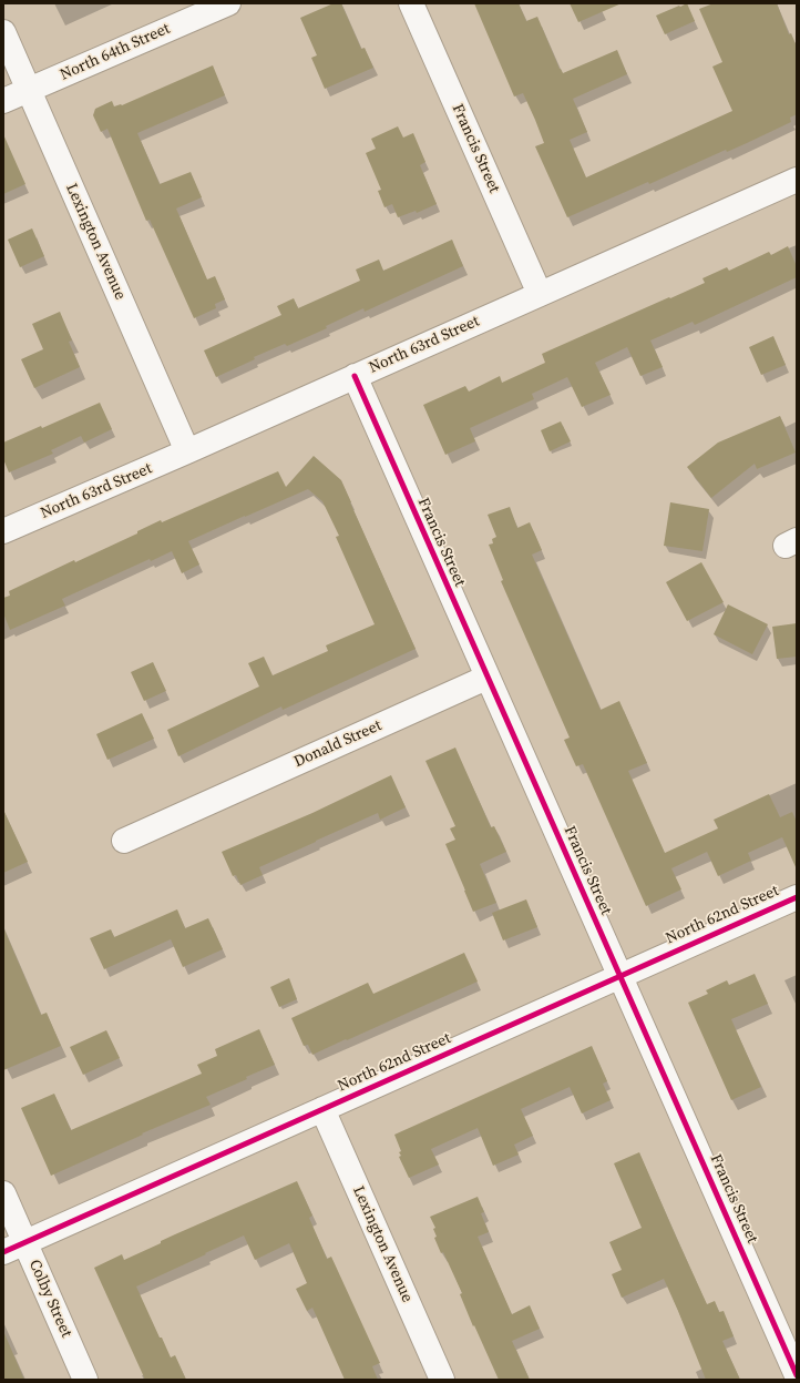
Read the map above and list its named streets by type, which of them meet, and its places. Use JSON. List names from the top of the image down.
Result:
{
  "streets": {
    "street": [
      "North 64th Street",
      "Francis Street",
      "Lexington Avenue",
      "North 63rd Street",
      "Donald Street",
      "North 62nd Street",
      "Colby Street"
    ]
  },
  "crossings": [
    ["North 64th Street", "Lexington Avenue"],
    ["Francis Street", "North 63rd Street"],
    ["Francis Street", "Donald Street"],
    ["Francis Street", "North 62nd Street"],
    ["Lexington Avenue", "North 63rd Street"],
    ["Lexington Avenue", "North 62nd Street"],
    ["North 62nd Street", "Colby Street"]
  ]
}
